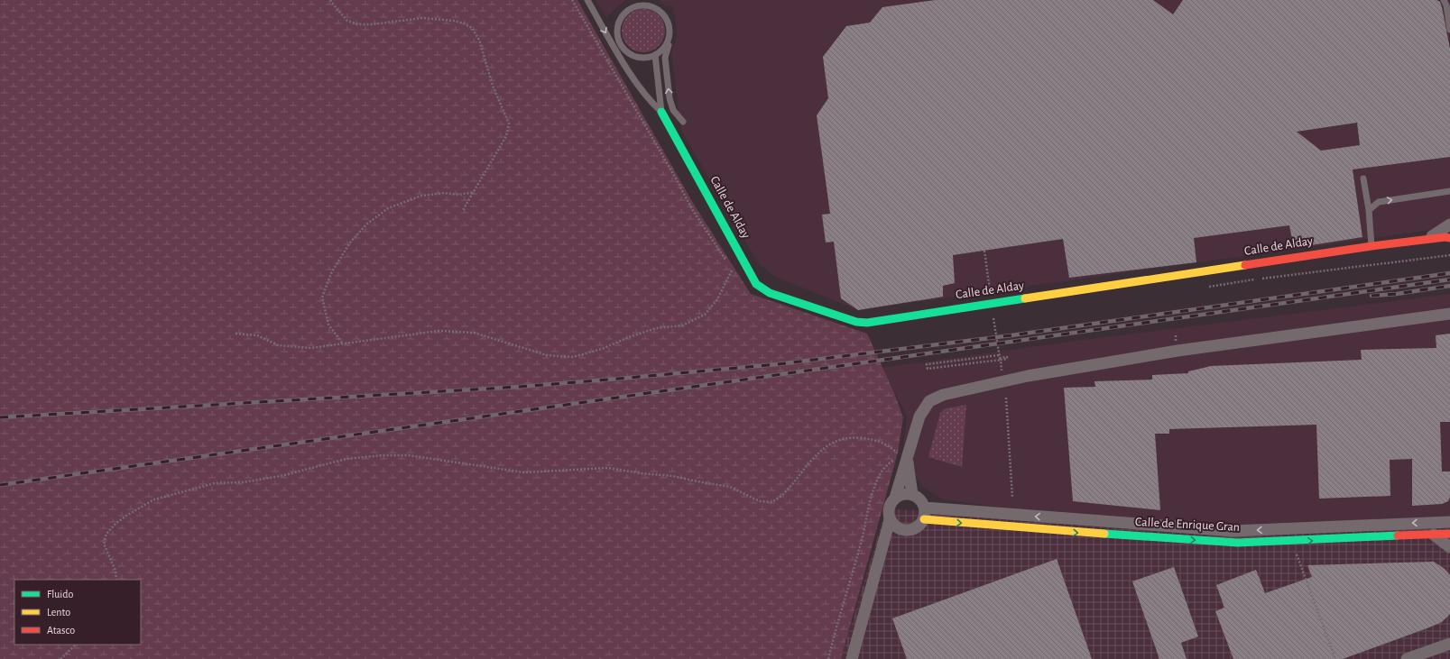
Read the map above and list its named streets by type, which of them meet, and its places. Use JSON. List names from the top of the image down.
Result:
{
  "streets": {
    "street": ["Calle de Alday", "Calle de Enrique Gran"]
  },
  "legend": ["Fluido", "Lento", "Atasco"]
}
